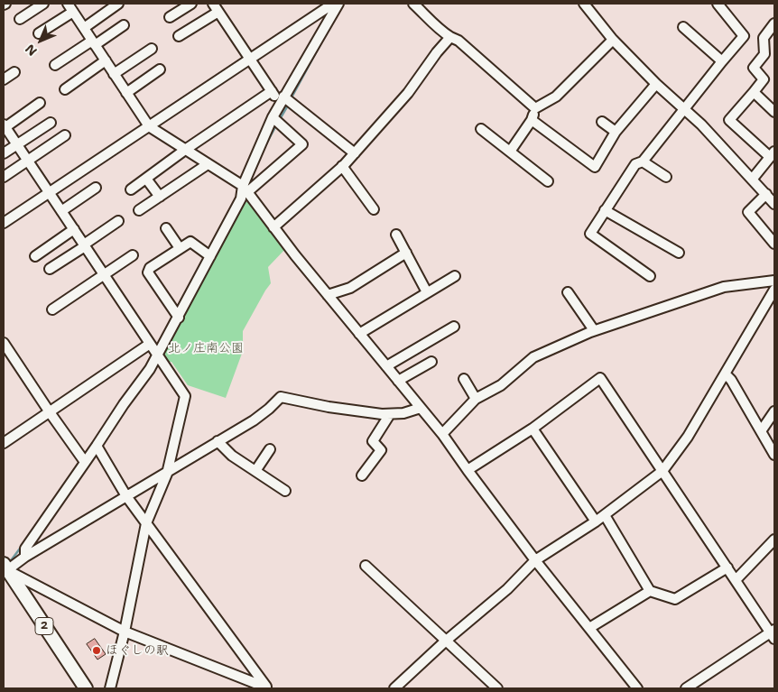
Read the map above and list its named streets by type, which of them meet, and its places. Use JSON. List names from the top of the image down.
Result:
{
  "streets": {
    "main road": ["2"]
  },
  "parks": ["北ノ庄南公園"],
  "places": ["ほぐしの駅"],
  "north": "bottom left"
}
